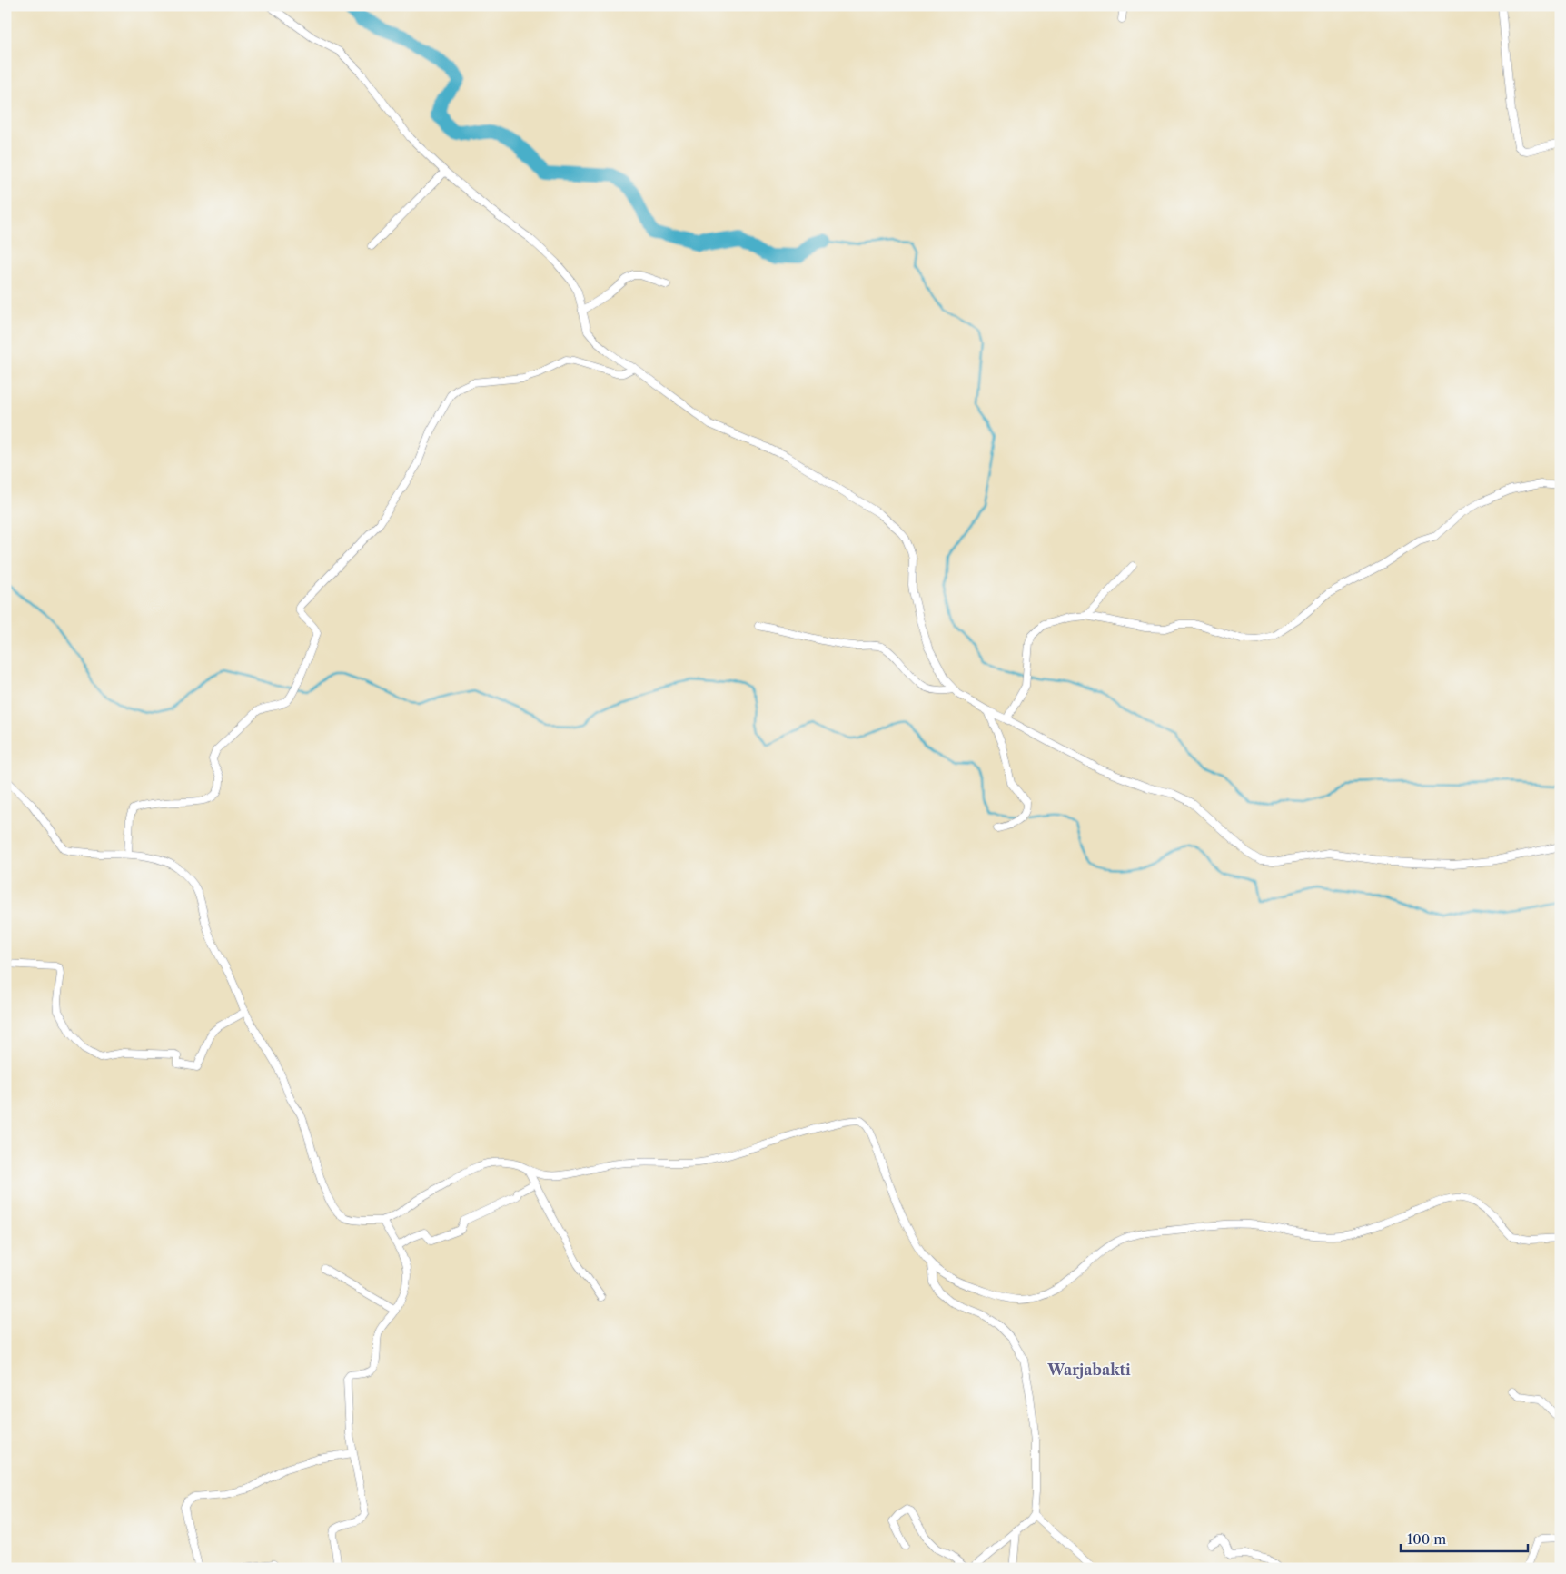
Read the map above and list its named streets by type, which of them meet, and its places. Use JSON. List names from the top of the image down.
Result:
{
  "districts": ["Warjabakti"],
  "scale_bar": "100 m"
}
